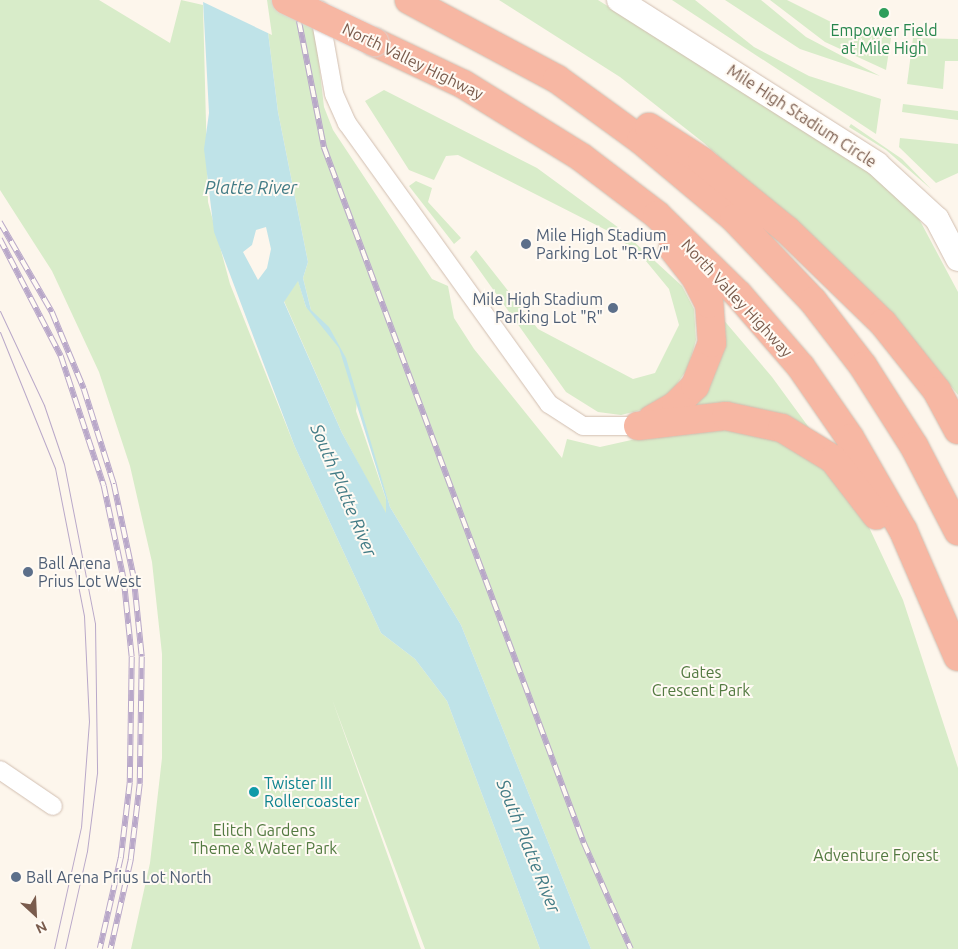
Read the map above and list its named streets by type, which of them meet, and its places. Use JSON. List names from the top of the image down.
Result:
{
  "streets": {
    "highway": ["North Valley Highway"],
    "street": ["Mile High Stadium Circle"]
  },
  "water": ["Platte River", "South Platte River"],
  "parks": ["Gates Crescent Park", "Elitch Gardens Theme & Water Park", "Adventure Forest"],
  "places": [
    "Empower Field at Mile High",
    "Mile High Stadium Parking Lot \"R-RV\"",
    "Mile High Stadium Parking Lot \"R\"",
    "Ball Arena Prius Lot West",
    "Twister III Rollercoaster",
    "Ball Arena Prius Lot North"
  ],
  "north": "bottom right"
}
